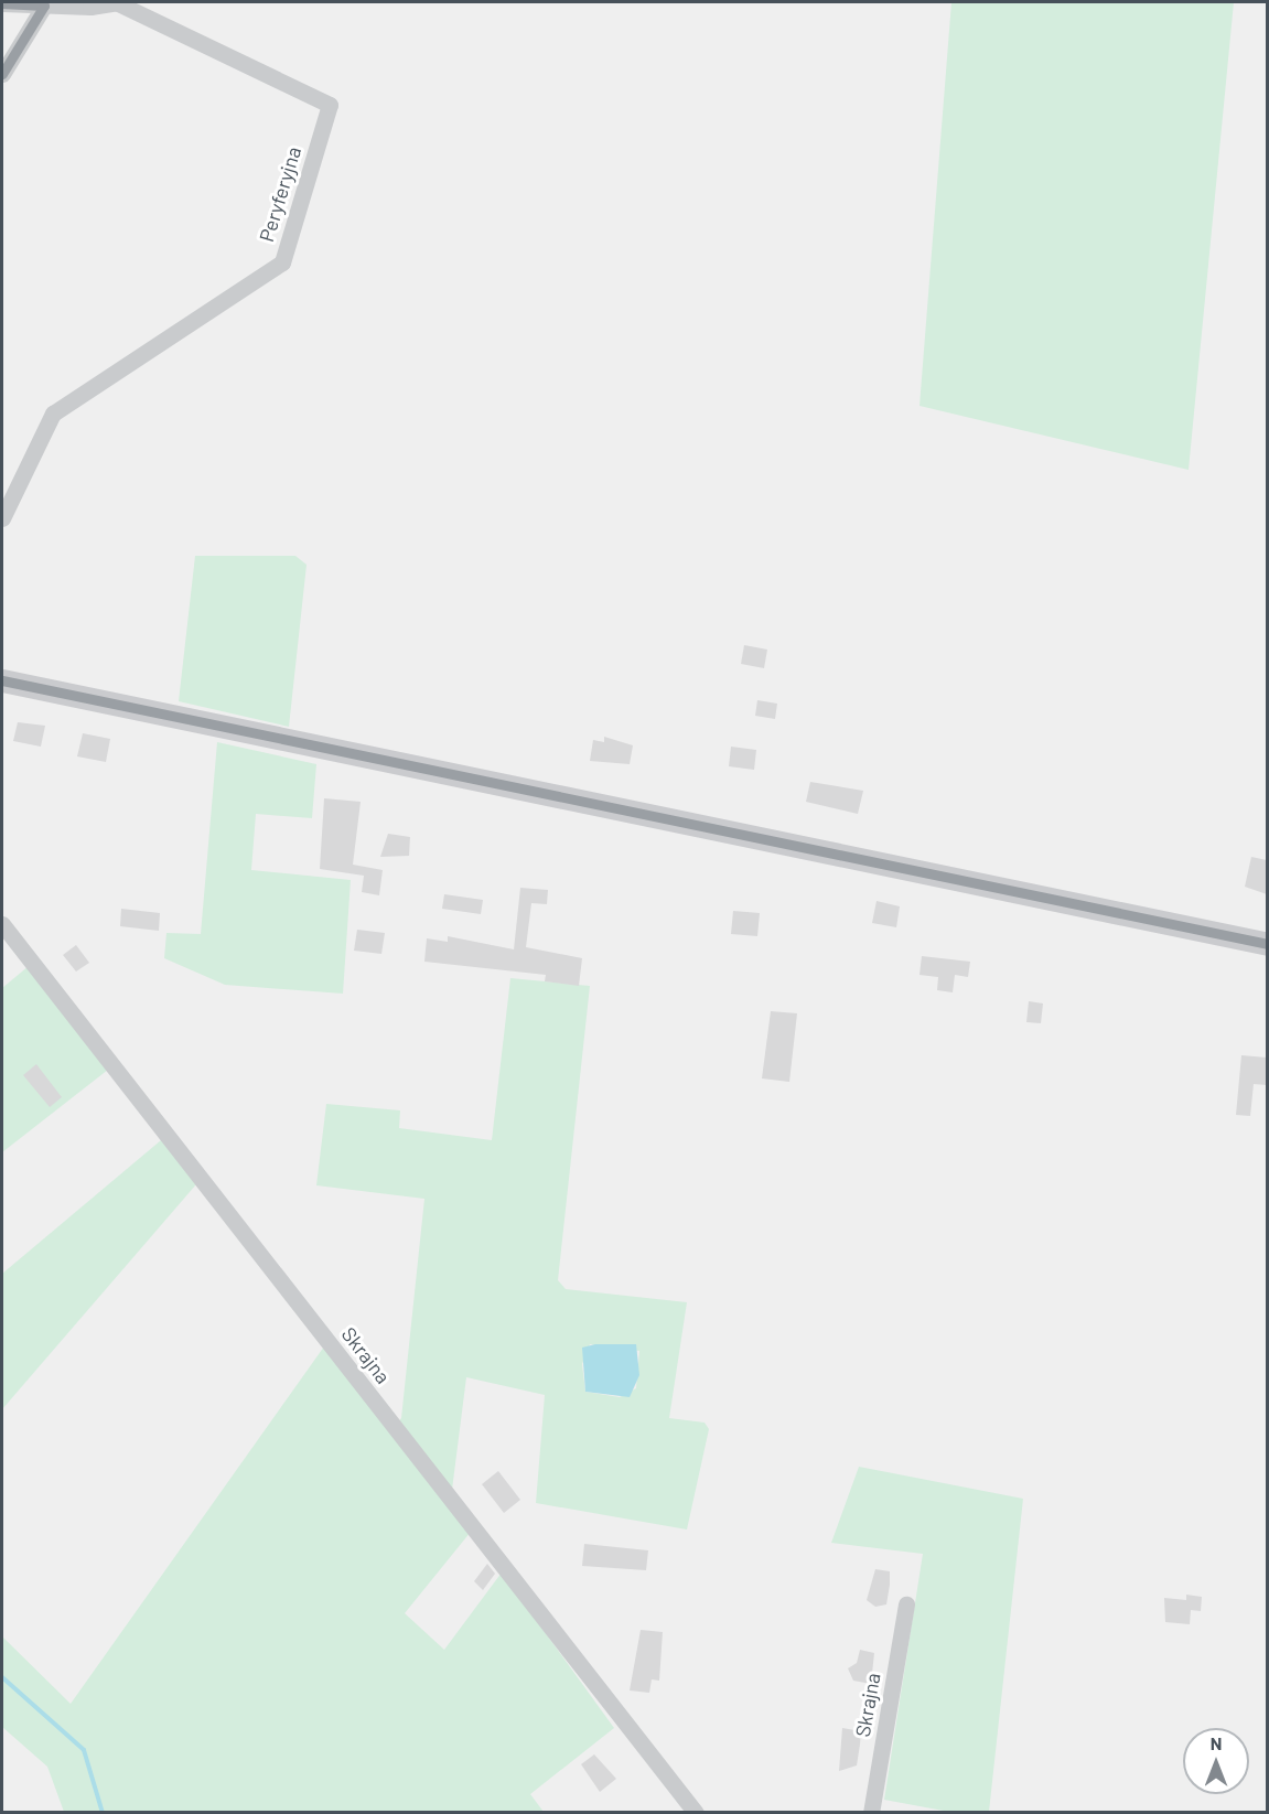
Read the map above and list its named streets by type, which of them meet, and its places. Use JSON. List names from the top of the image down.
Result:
{
  "streets": {
    "street": ["Peryferyjna", "Skrajna"]
  },
  "north": "top"
}
